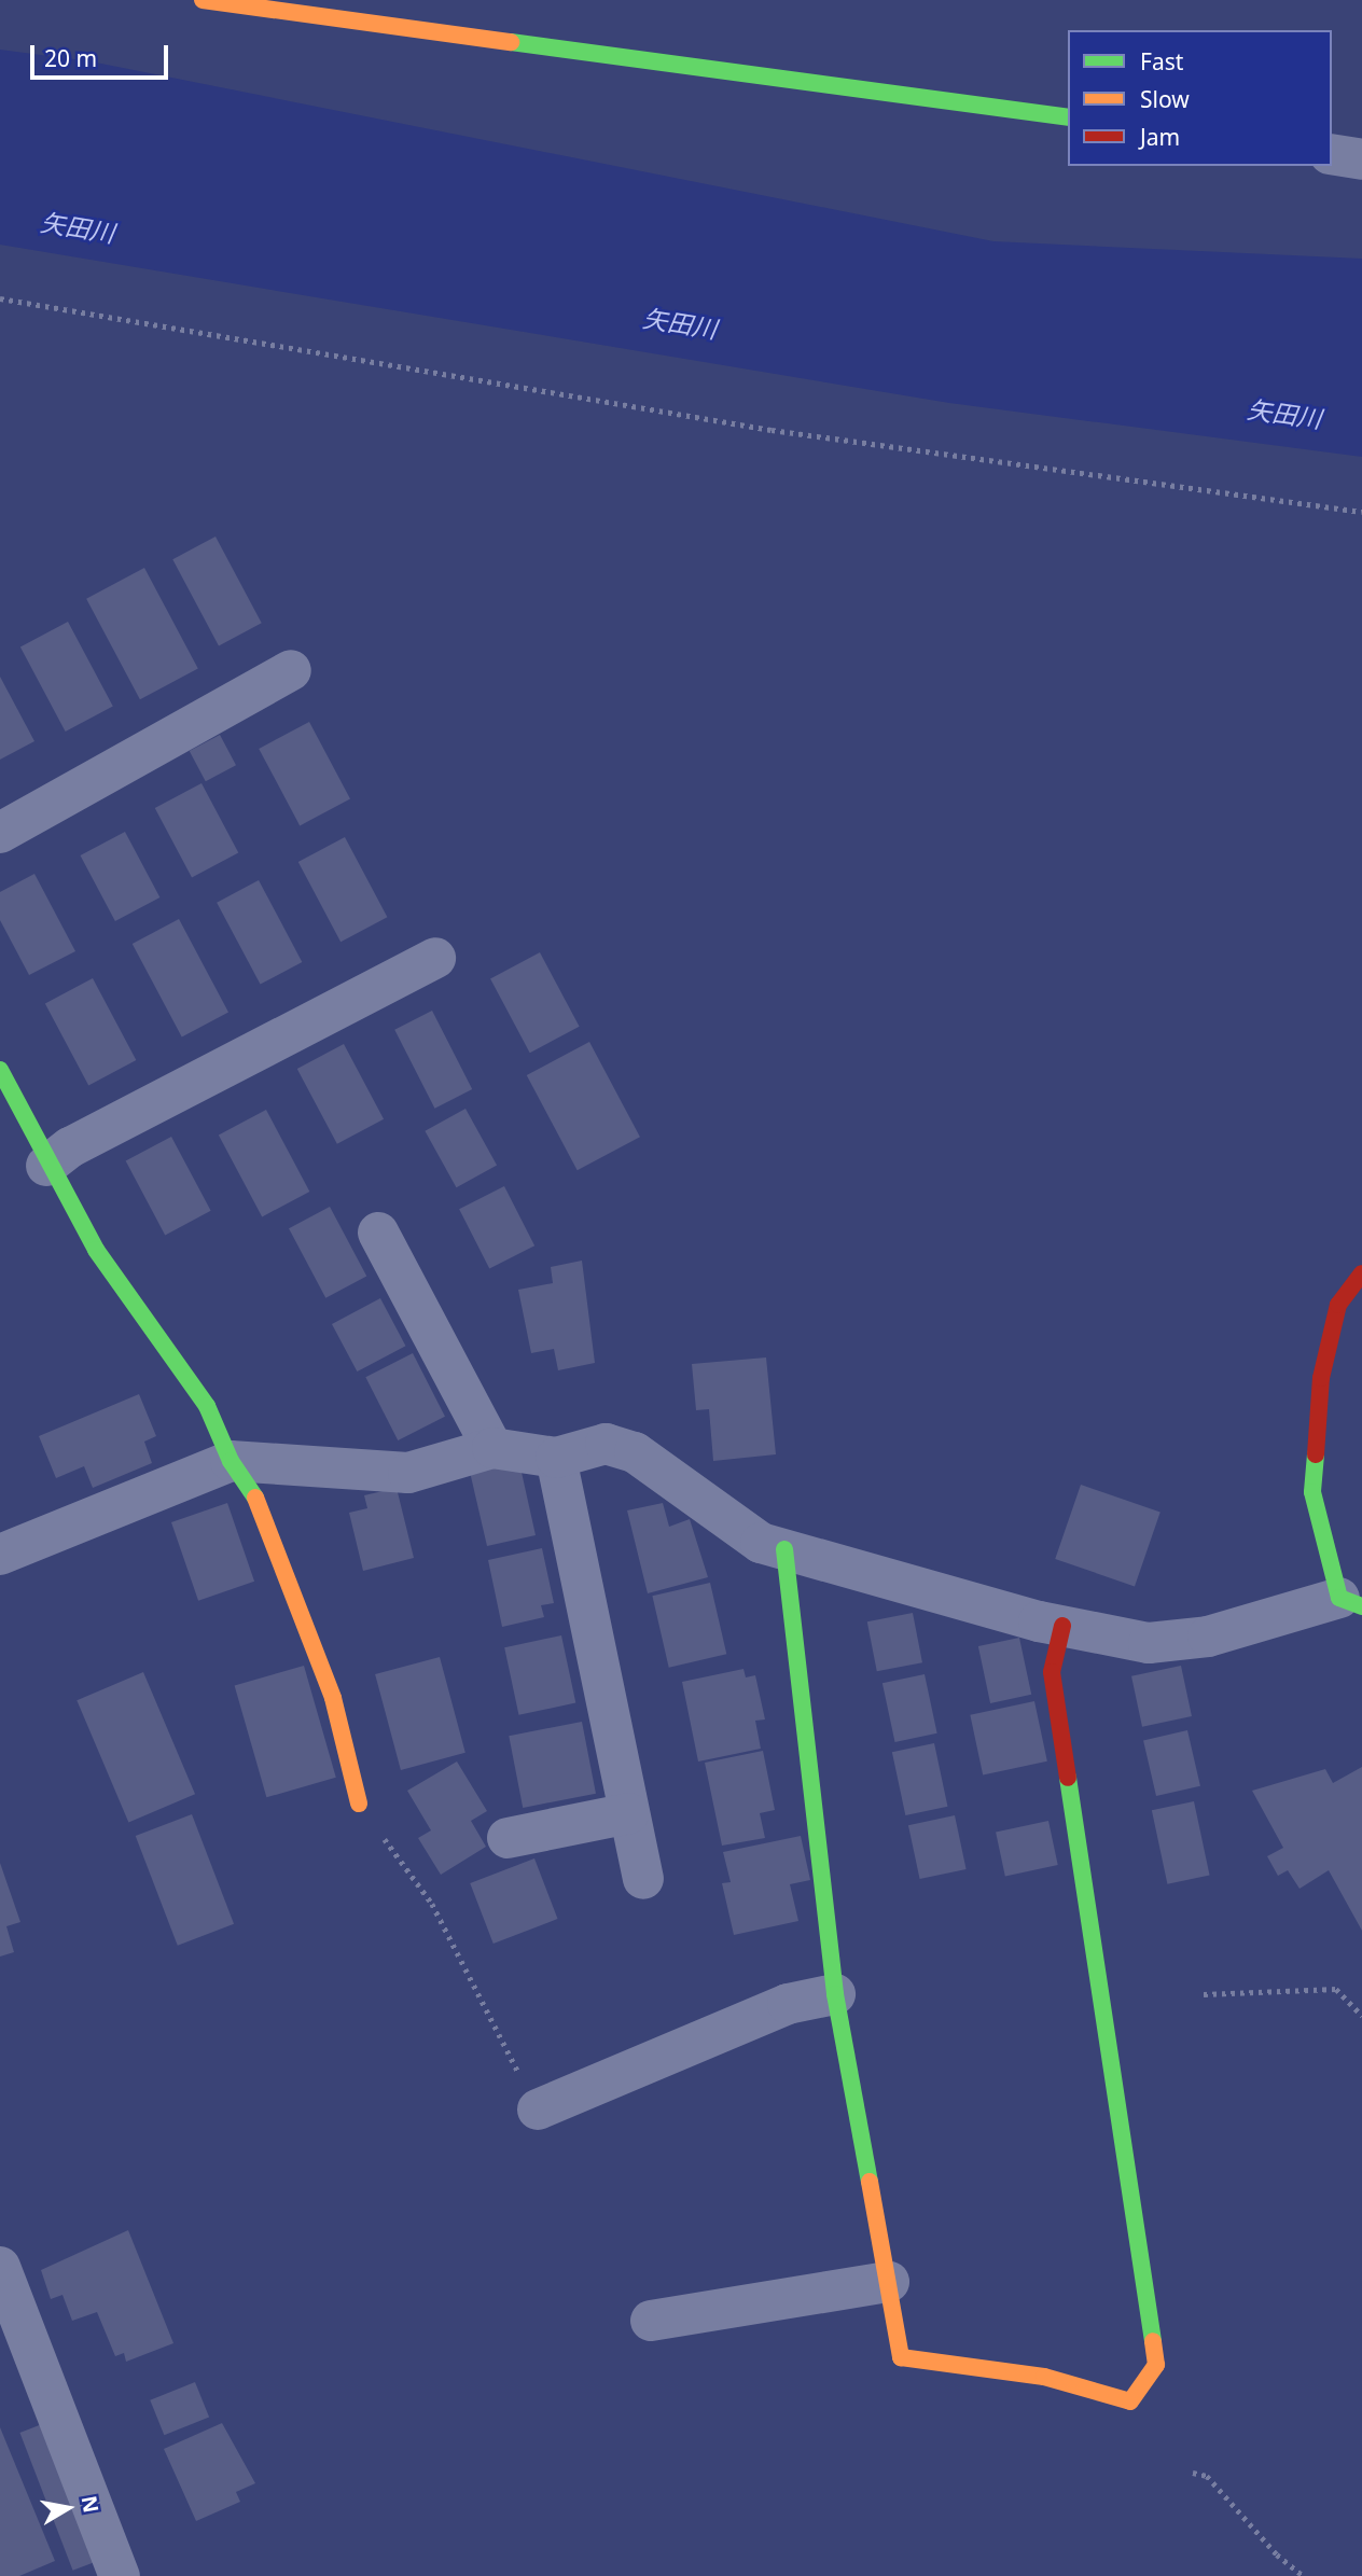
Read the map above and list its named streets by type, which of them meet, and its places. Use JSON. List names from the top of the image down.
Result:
{
  "water": ["矢田川"],
  "legend": ["Fast", "Slow", "Jam"],
  "scale_bar": "20 m",
  "north": "right"
}
